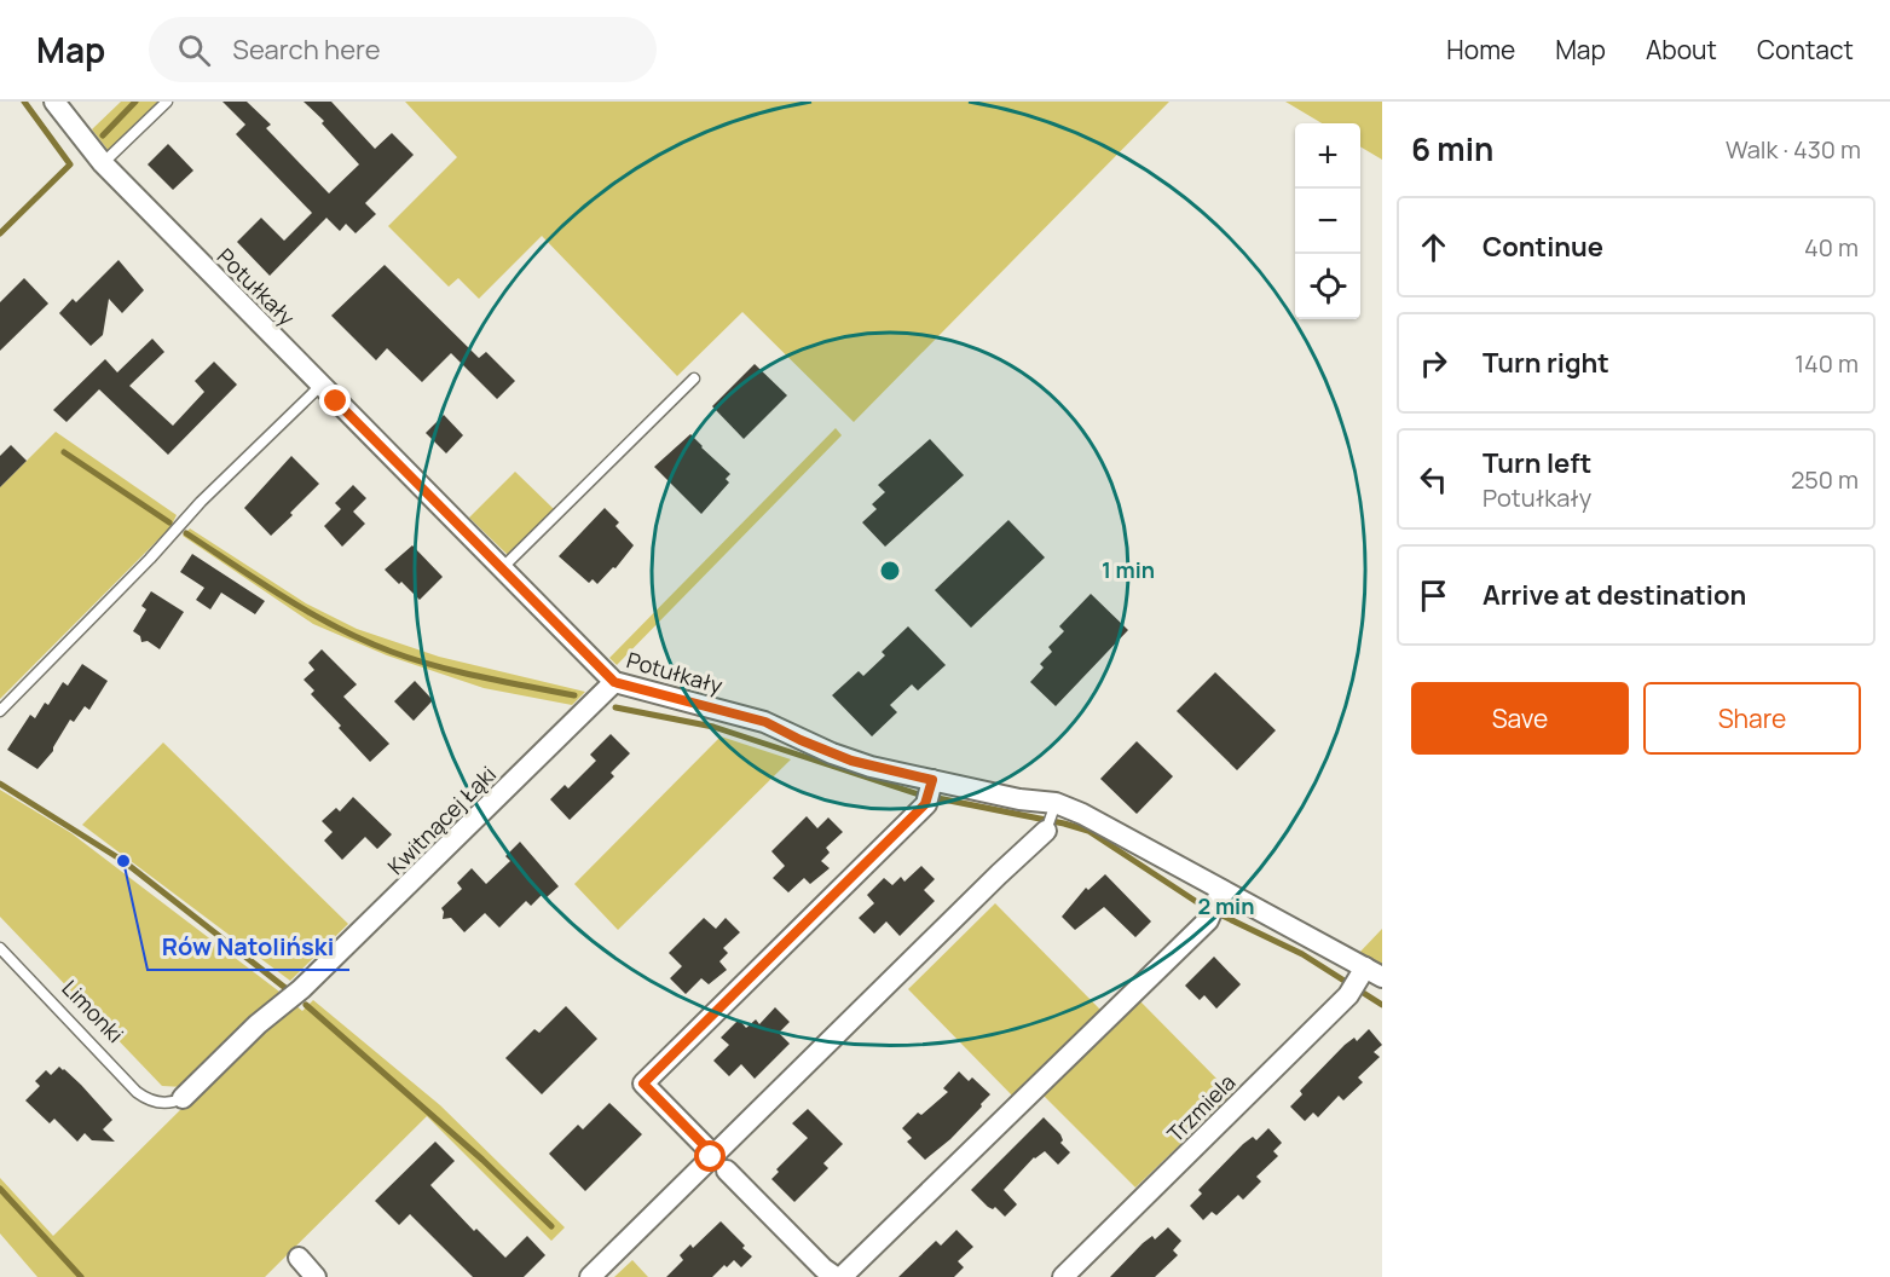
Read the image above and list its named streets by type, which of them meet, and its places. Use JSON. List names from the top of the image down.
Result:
{
  "streets": {
    "street": ["Potułkały", "Kwitnącej Łąki", "Trzmiela"],
    "lane": ["Limonki"]
  },
  "crossings": [
    ["Potułkały", "Kwitnącej Łąki"],
    ["Potułkały", "Trzmiela"],
    ["Kwitnącej Łąki", "Limonki"]
  ],
  "places": ["Rów Natoliński"],
  "page": {
    "header": "Map",
    "search": "Search here",
    "nav": [
      "Home",
      "Map",
      "About",
      "Contact"
    ],
    "heading": ["6 min", "Walk · 430 m"],
    "map_buttons": ["+", "−"],
    "list": [
      ["Continue", "40 m"],
      ["Turn right", "140 m"],
      ["Turn left", "Potułkały", "250 m"],
      "Arrive at destination"
    ],
    "buttons": ["Save", "Share"]
  },
  "rings": ["1 min", "2 min"]
}
